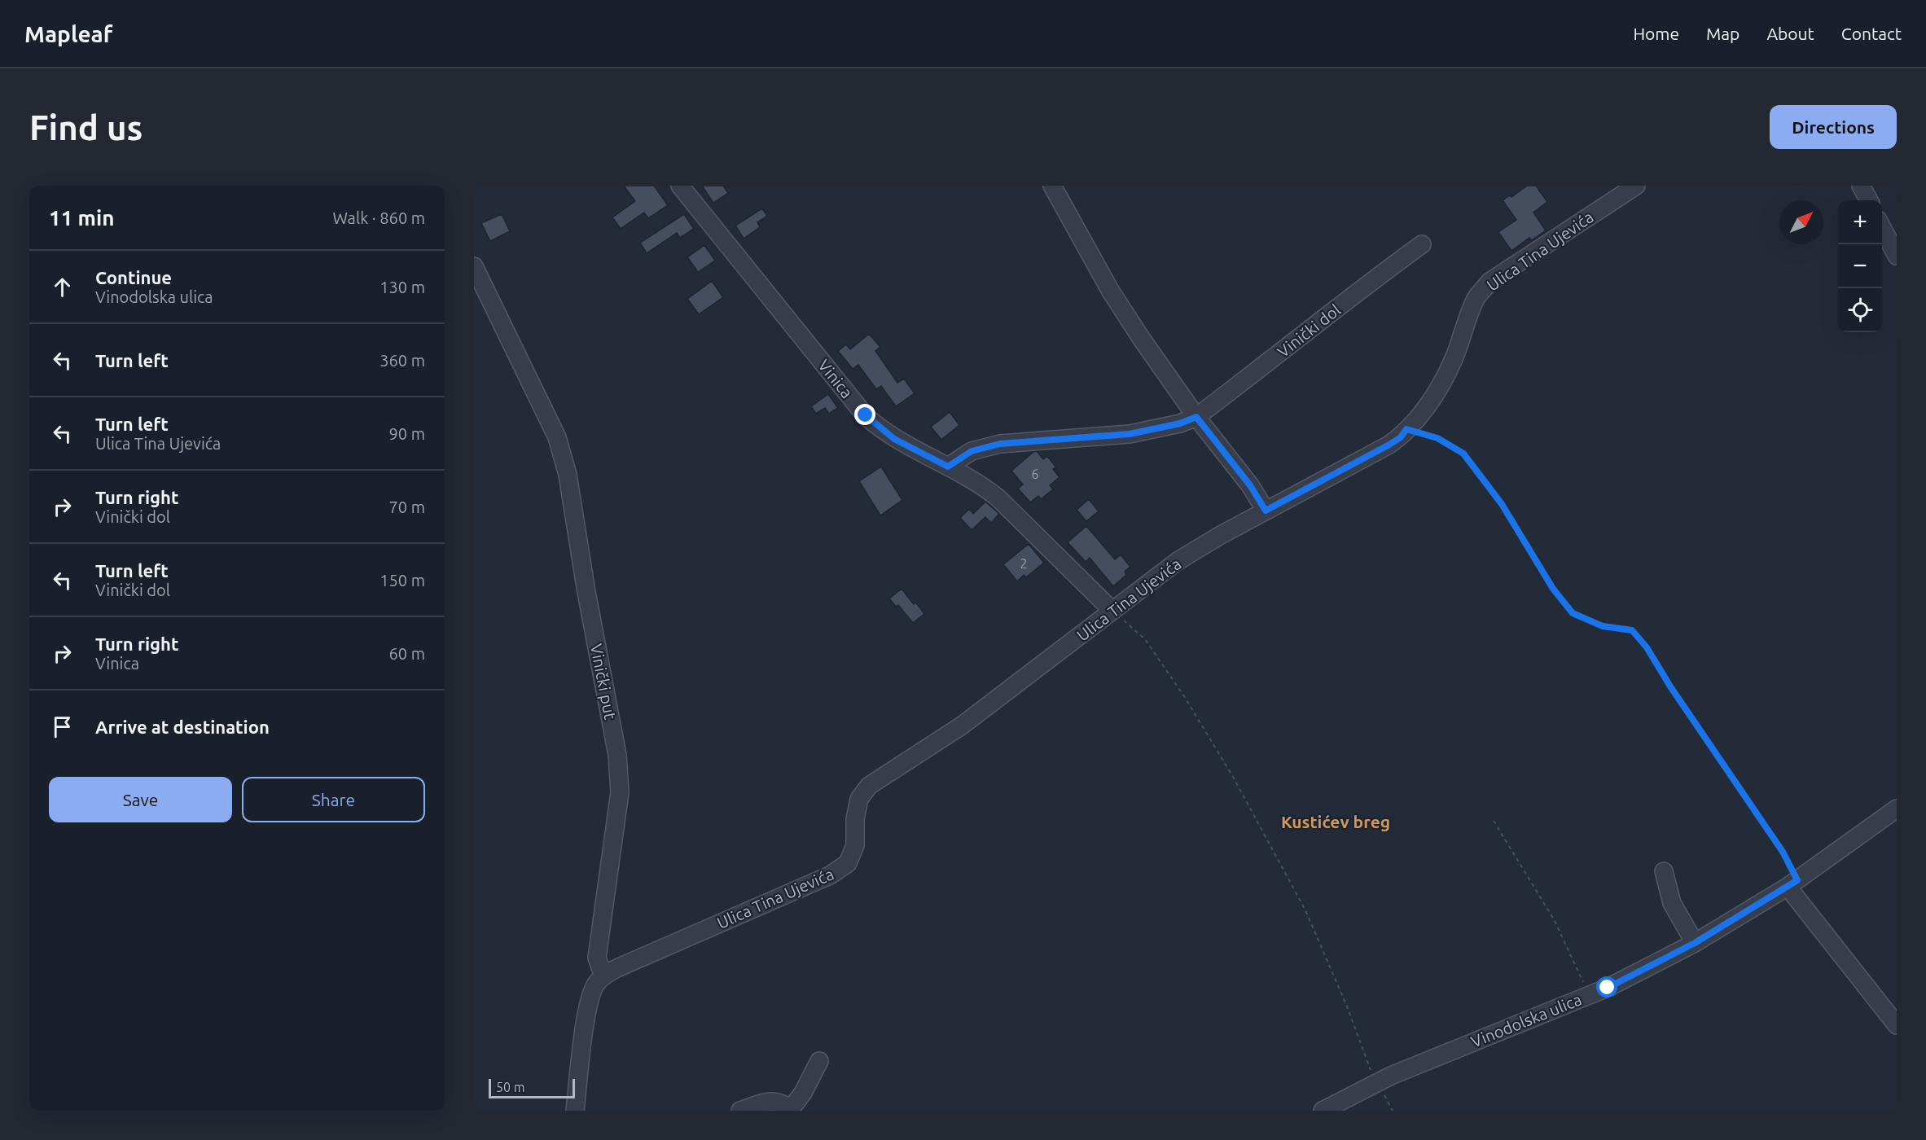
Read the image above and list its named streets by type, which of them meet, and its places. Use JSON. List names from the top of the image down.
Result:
{
  "streets": {
    "street": [
      "Ulica Tina Ujevića",
      "Vinički dol",
      "Vinica",
      "Vinički put",
      "Vinodolska ulica"
    ]
  },
  "crossings": [
    ["Ulica Tina Ujevića", "Vinica"],
    ["Ulica Tina Ujevića", "Vinički put"],
    ["Vinički dol", "Vinica"]
  ],
  "districts": ["Kustićev breg"],
  "house_numbers": ["6", "2"],
  "scale_bar": "50 m",
  "north": "top right",
  "page": {
    "header": "Mapleaf",
    "nav": [
      "Home",
      "Map",
      "About",
      "Contact"
    ],
    "buttons": [
      "Directions",
      ["Save", "Share"]
    ],
    "title": "Find us",
    "heading": ["11 min", "Walk · 860 m"],
    "map_buttons": ["+", "−"],
    "list": [
      ["Continue", "Vinodolska ulica", "130 m"],
      ["Turn left", "360 m"],
      ["Turn left", "Ulica Tina Ujevića", "90 m"],
      ["Turn right", "Vinički dol", "70 m"],
      ["Turn left", "Vinički dol", "150 m"],
      ["Turn right", "Vinica", "60 m"],
      "Arrive at destination"
    ],
    "scale": "50 m"
  }
}
